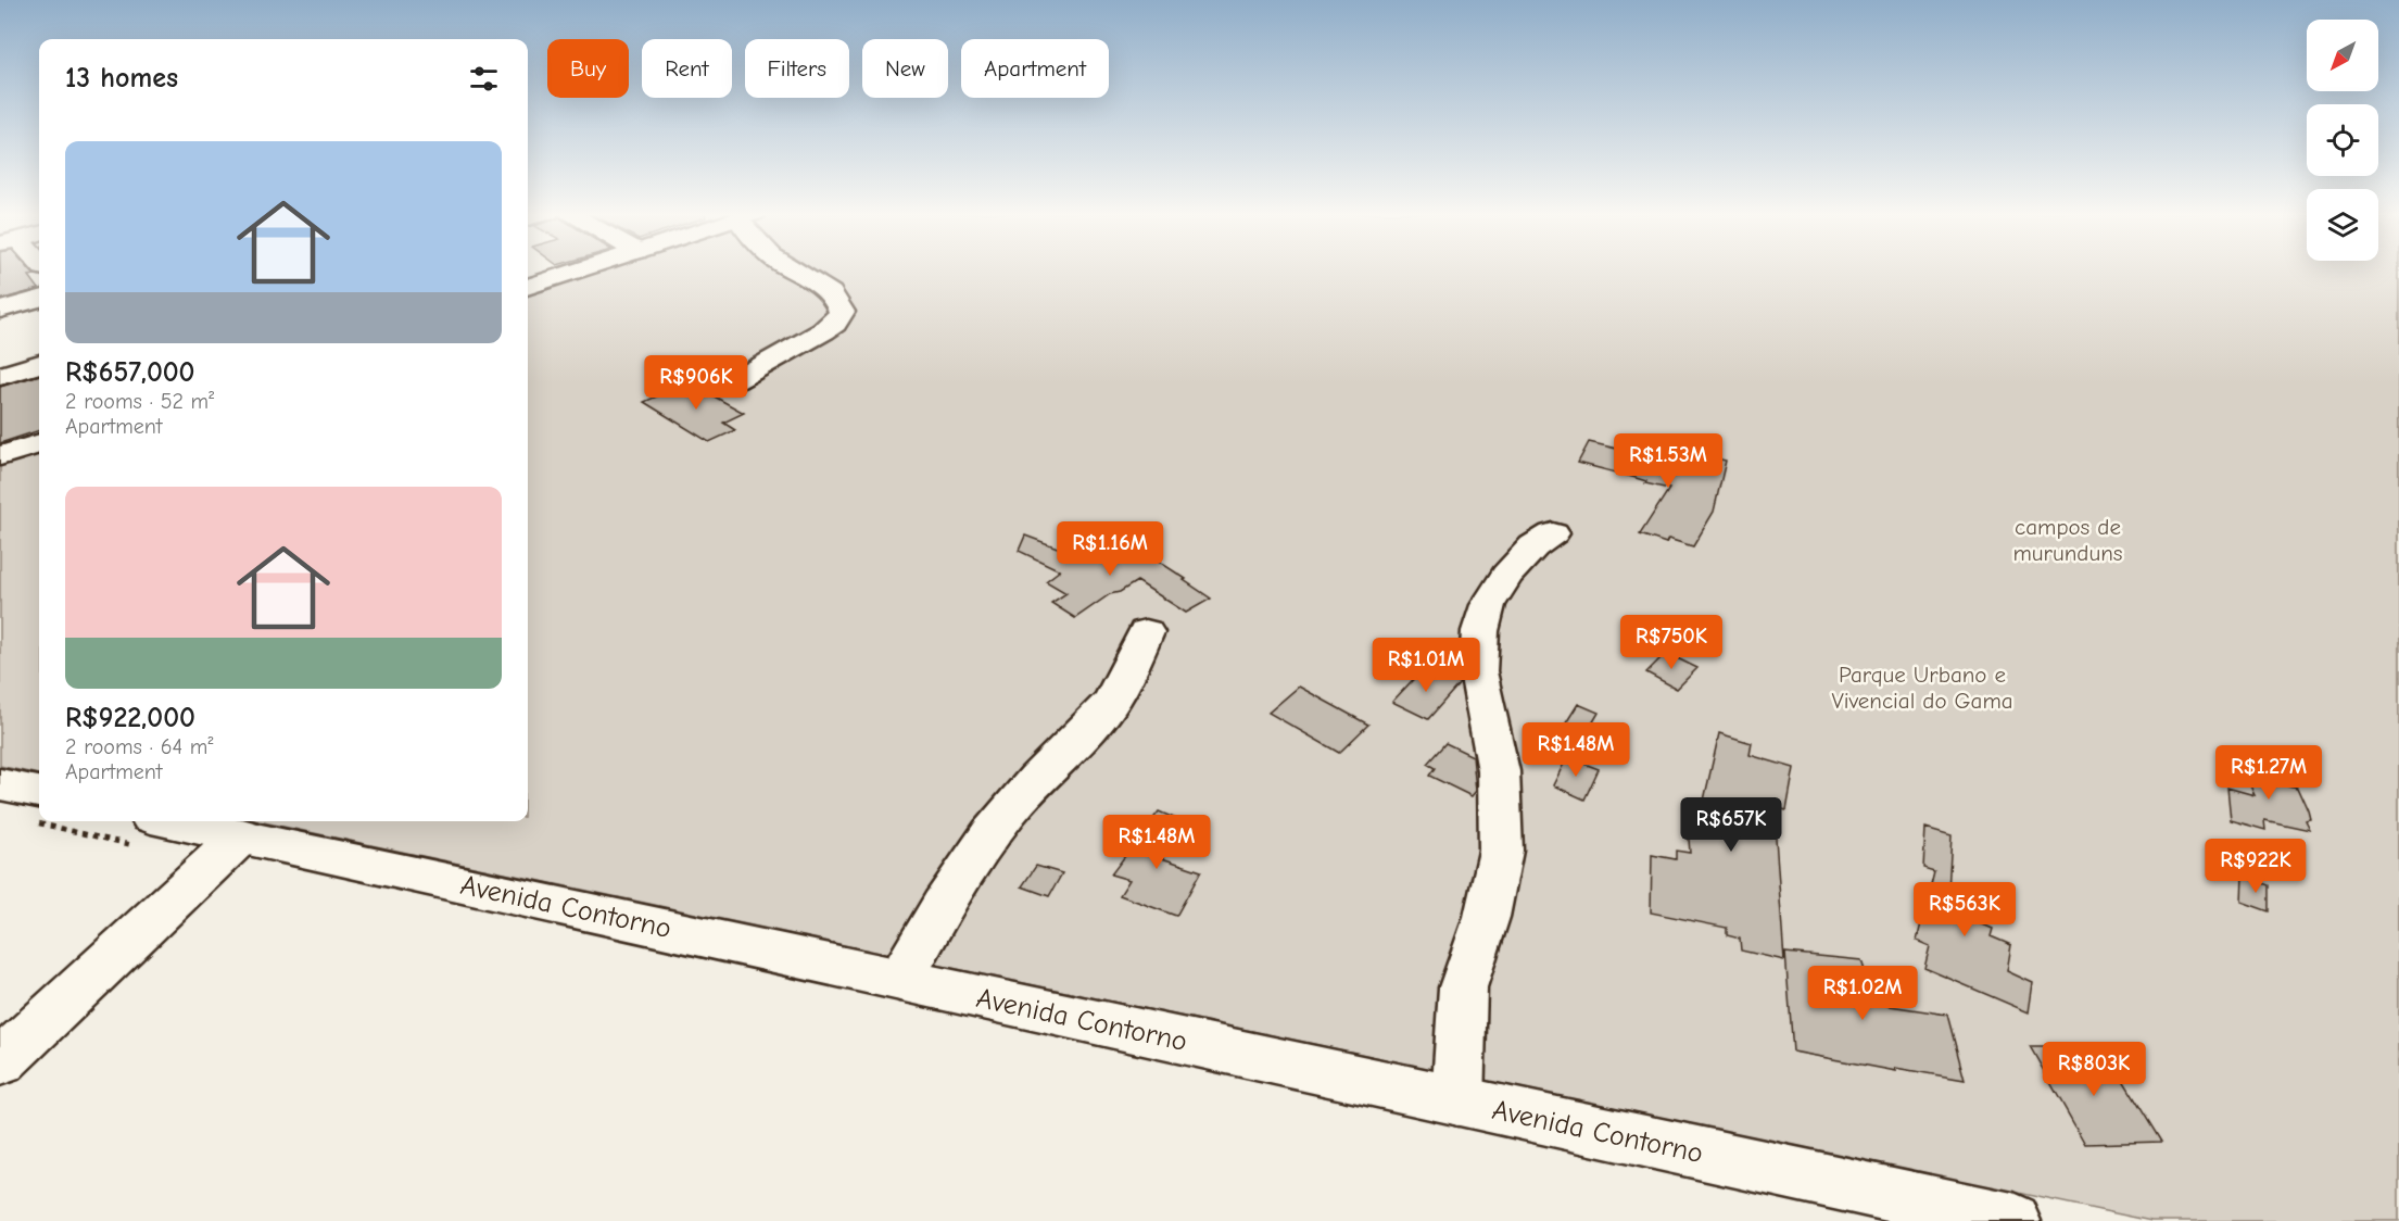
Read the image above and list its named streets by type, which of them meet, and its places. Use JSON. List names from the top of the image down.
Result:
{
  "streets": {
    "street": ["Avenida Contorno"]
  },
  "parks": ["campos de murunduns", "Parque Urbano e Vivencial do Gama"],
  "north": "bottom left",
  "page": {
    "chip": [
      "Buy",
      "Rent",
      "Filters",
      "New",
      "Apartment"
    ],
    "heading": "13 homes",
    "list": [
      {
        "name": "R$657,000",
        "note": "2 rooms · 52 m² · Apartment"
      },
      {
        "name": "R$922,000",
        "note": "2 rooms · 64 m² · Apartment"
      }
    ],
    "price": [
      "R$906K",
      "R$1.53M",
      "R$1.16M",
      "R$750K",
      "R$1.01M",
      "R$1.48M",
      "R$1.27M",
      "R$657K",
      "R$1.48M",
      "R$922K",
      "R$563K",
      "R$1.02M",
      "R$803K"
    ]
  }
}
